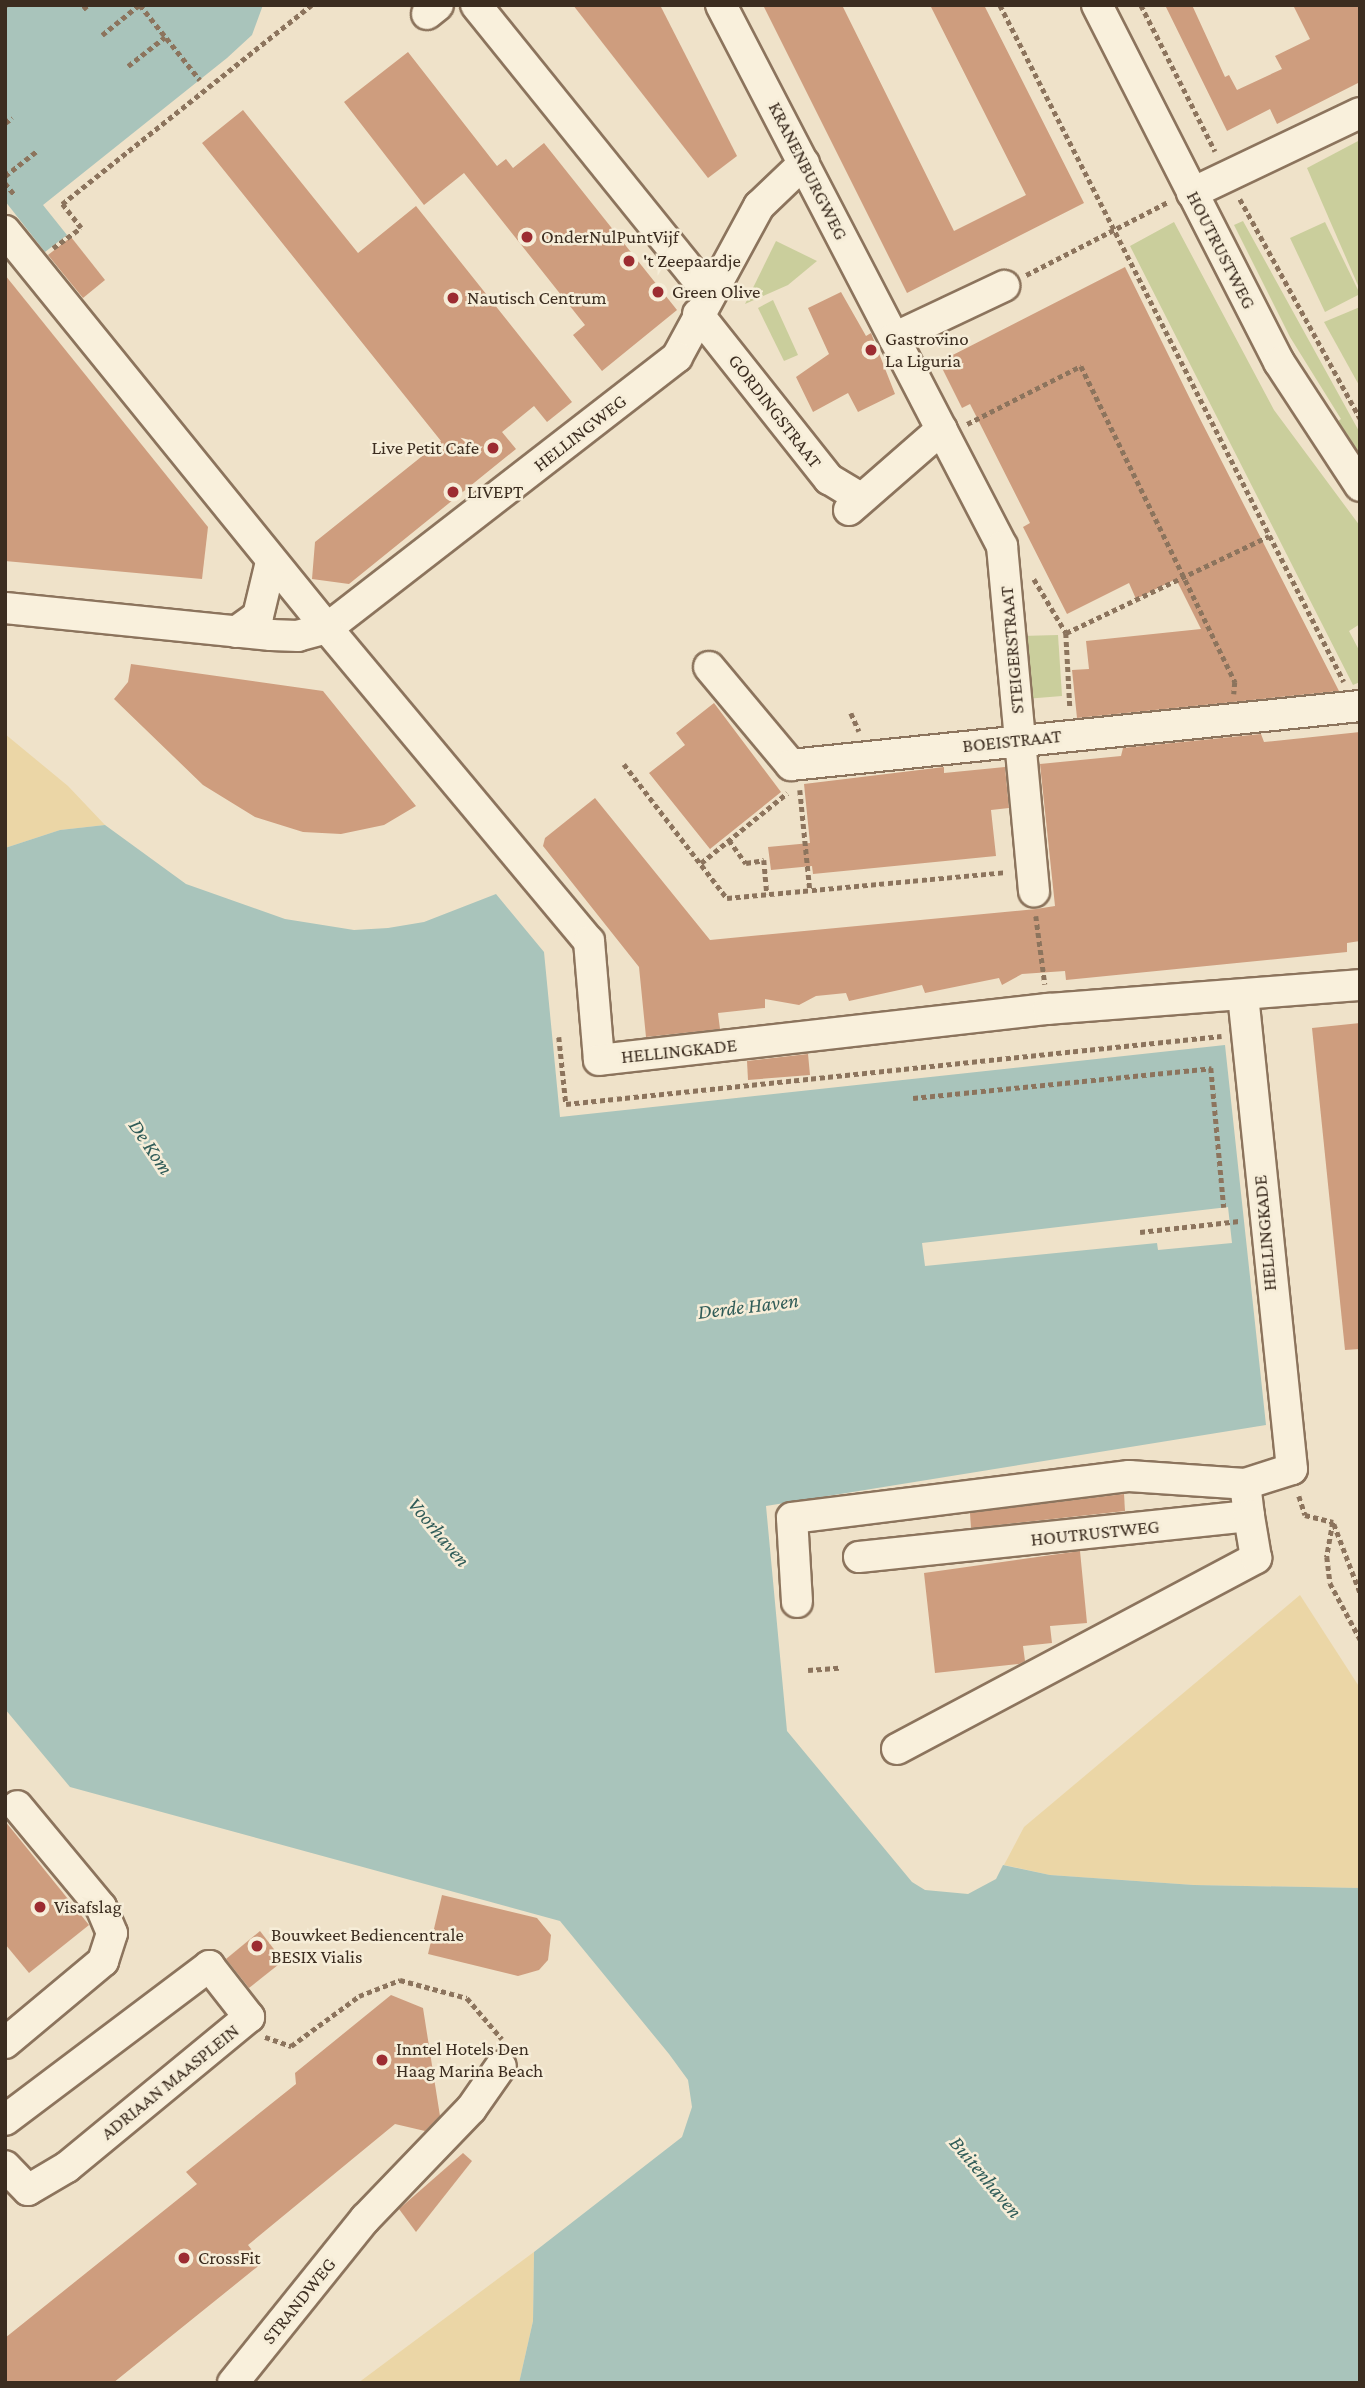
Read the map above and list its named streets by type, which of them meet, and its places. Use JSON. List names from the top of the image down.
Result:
{
  "streets": {
    "street": [
      "KRANENBURGWEG",
      "HOUTRUSTWEG",
      "GORDINGSTRAAT",
      "HELLINGWEG",
      "STEIGERSTRAAT",
      "BOEISTRAAT",
      "HELLINGKADE",
      "ADRIAAN MAASPLEIN",
      "STRANDWEG"
    ]
  },
  "crossings": [
    ["KRANENBURGWEG", "GORDINGSTRAAT"],
    ["KRANENBURGWEG", "HELLINGWEG"],
    ["KRANENBURGWEG", "STEIGERSTRAAT"],
    ["GORDINGSTRAAT", "HELLINGWEG"],
    ["GORDINGSTRAAT", "STEIGERSTRAAT"],
    ["HELLINGWEG", "HELLINGKADE"],
    ["STEIGERSTRAAT", "BOEISTRAAT"]
  ],
  "water": [
    "De Kom",
    "Derde Haven",
    "Voorhaven",
    "Buitenhaven"
  ],
  "places": [
    "OnderNulPuntVijf",
    "'t Zeepaardje",
    "Green Olive",
    "Nautisch Centrum",
    "Gastrovino La Liguria",
    "Live Petit Cafe",
    "LIVEPT",
    "Visafslag",
    "Bouwkeet Bediencentrale BESIX Vialis",
    "Inntel Hotels Den Haag Marina Beach",
    "CrossFit"
  ]
}
